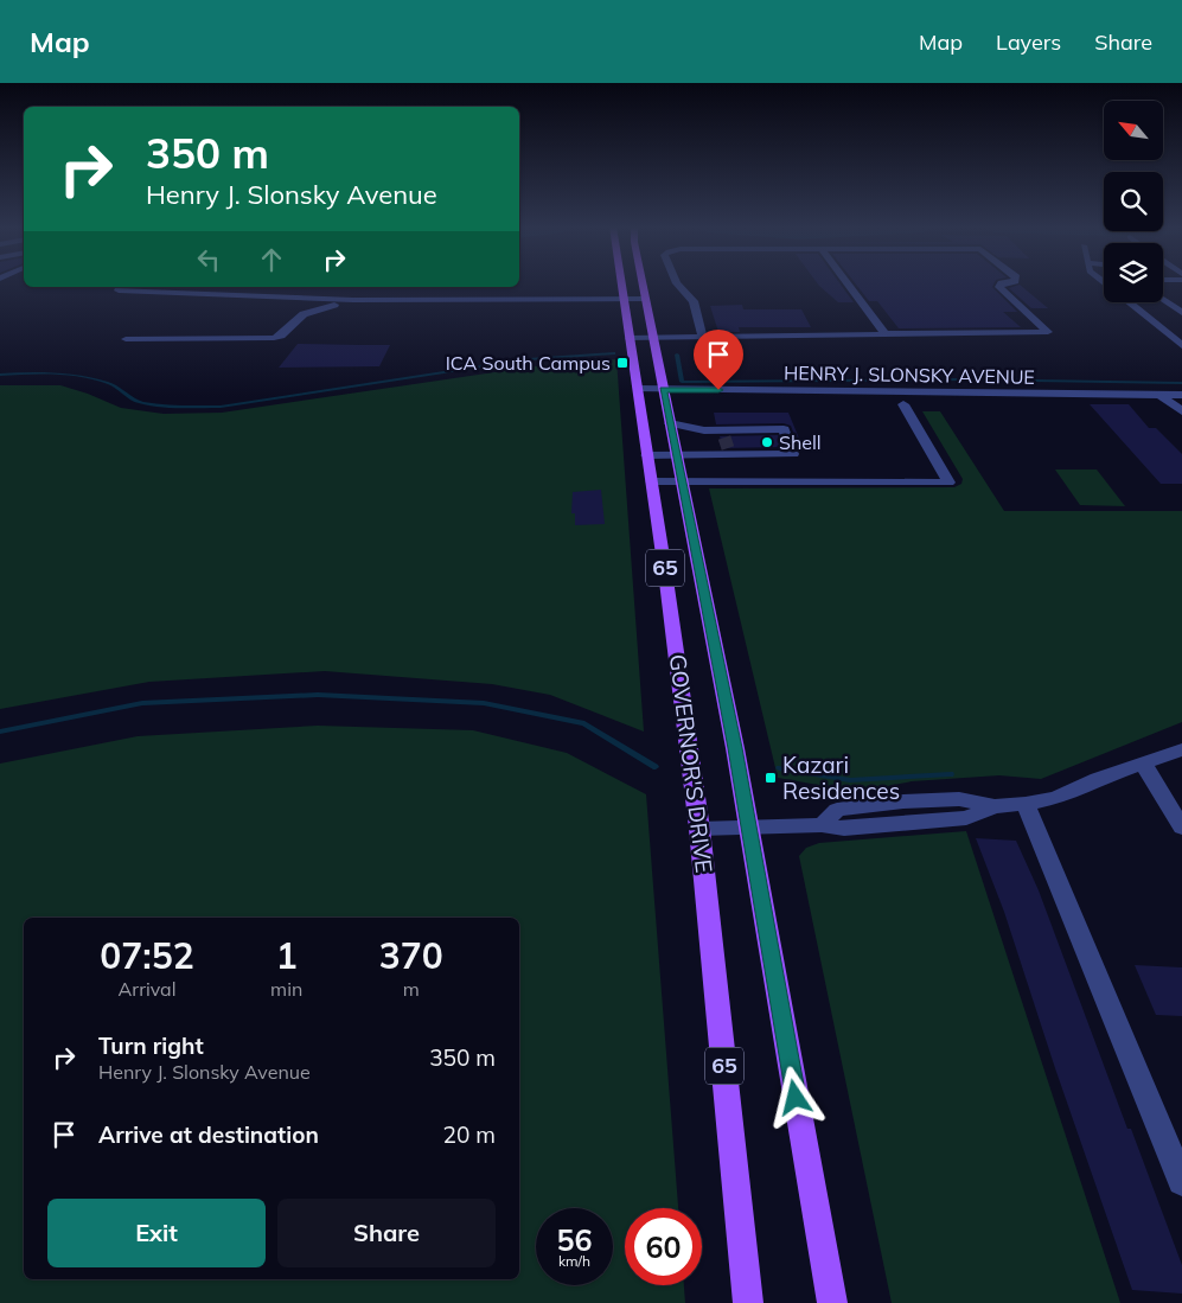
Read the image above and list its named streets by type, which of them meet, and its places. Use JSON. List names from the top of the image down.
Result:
{
  "streets": {
    "main road": ["65", "GOVERNOR'S DRIVE"],
    "street": ["HENRY J. SLONSKY AVENUE"]
  },
  "crossings": [
    ["HENRY J. SLONSKY AVENUE", "GOVERNOR'S DRIVE"]
  ],
  "places": {
    "transit": ["ICA South Campus", "Kazari Residences"],
    "other": ["Shell"]
  },
  "north": "top left",
  "page": {
    "header": "Map",
    "nav": ["Map", "Layers", "Share"],
    "turn": ["350 m", "Henry J. Slonsky Avenue"],
    "eta": [
      "07:52",
      "Arrival",
      "1",
      "min",
      "370",
      "m"
    ],
    "list": [
      {
        "name": "Turn right",
        "note": "Henry J. Slonsky Avenue",
        "value": "350 m"
      },
      {
        "name": "Arrive at destination",
        "value": "20 m"
      }
    ],
    "buttons": ["Exit", "Share"],
    "speed": "56 km/h",
    "limit": "60"
  }
}
